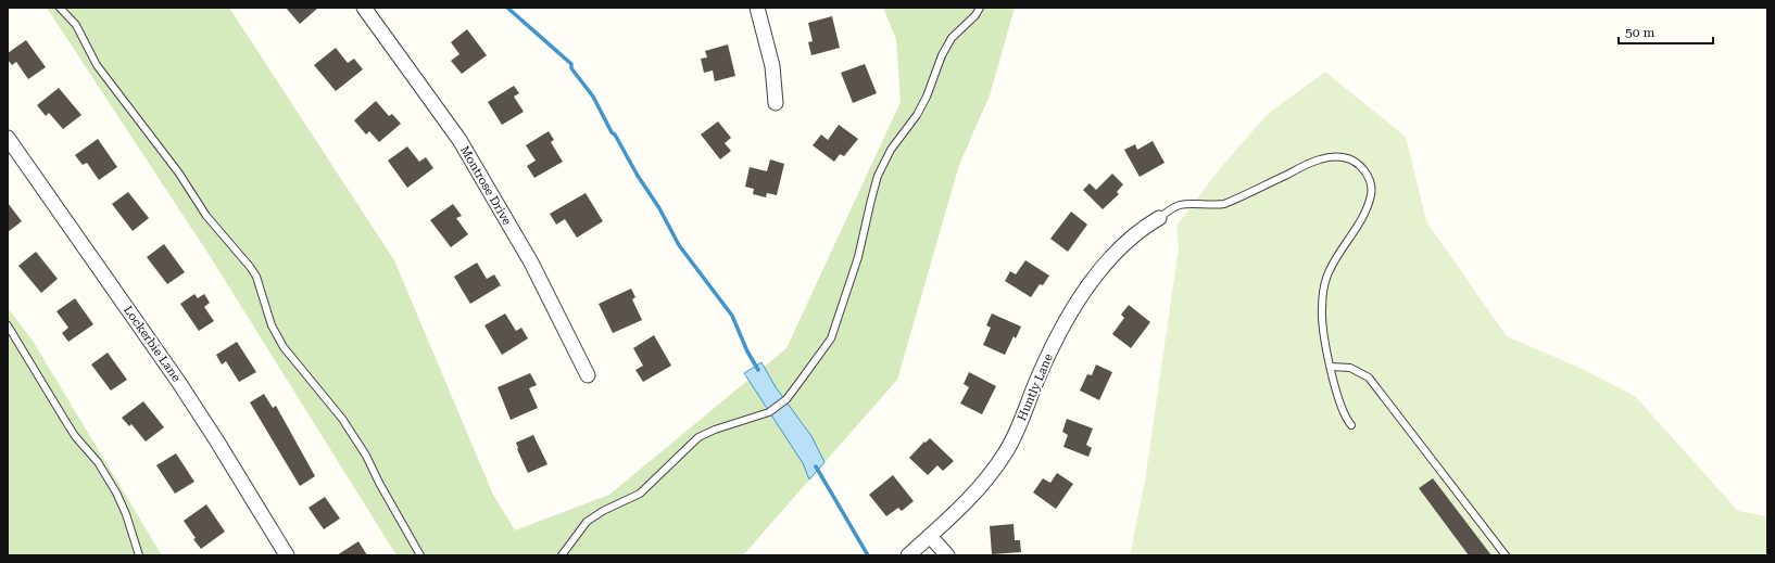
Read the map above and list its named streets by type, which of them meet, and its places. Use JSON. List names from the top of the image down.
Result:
{
  "streets": {
    "street": ["Montrose Drive", "Lockerbie Lane", "Huntly Lane"]
  },
  "scale_bar": "50 m"
}
